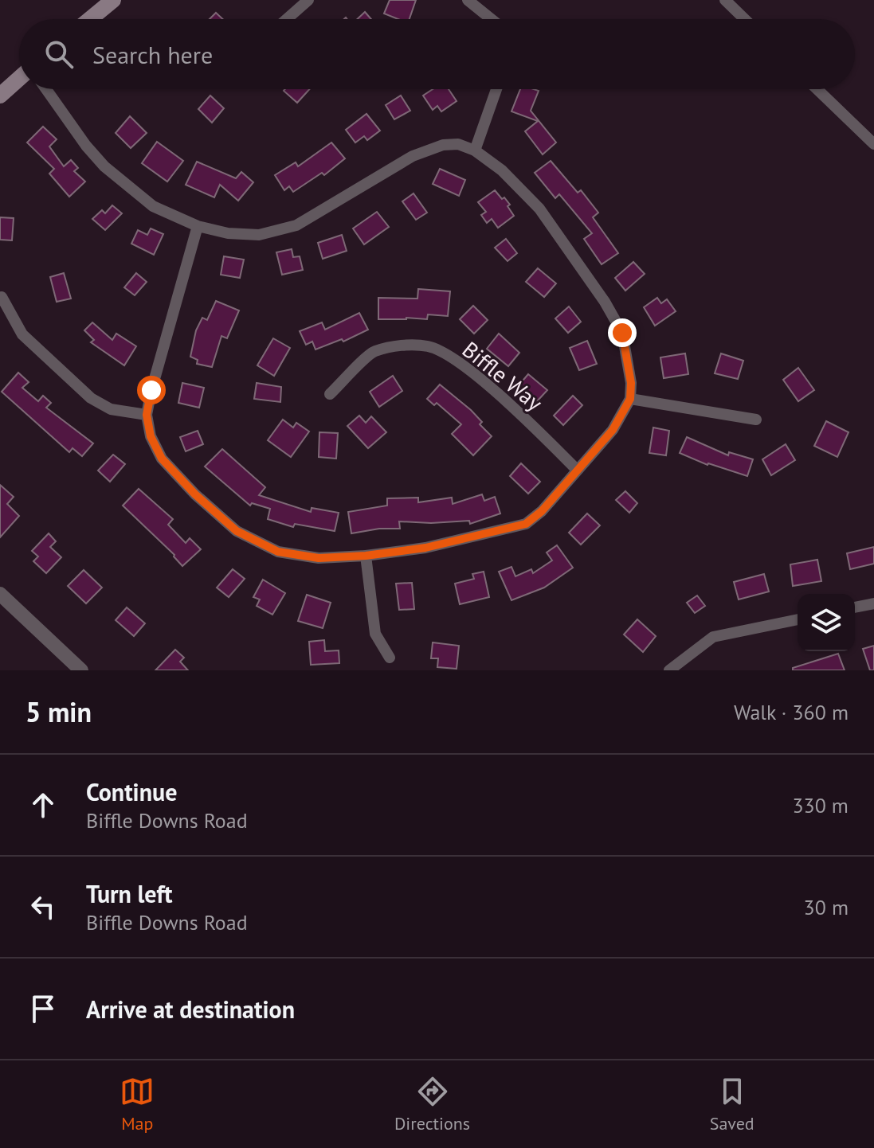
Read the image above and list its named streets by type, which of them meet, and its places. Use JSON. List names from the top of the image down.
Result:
{
  "streets": {
    "street": ["Biffle Way"]
  },
  "page": {
    "search": "Search here",
    "heading": ["5 min", "Walk · 360 m"],
    "list": [
      ["Continue", "Biffle Downs Road", "330 m"],
      ["Turn left", "Biffle Downs Road", "30 m"],
      "Arrive at destination"
    ],
    "nav": ["Map", "Directions", "Saved"]
  }
}
